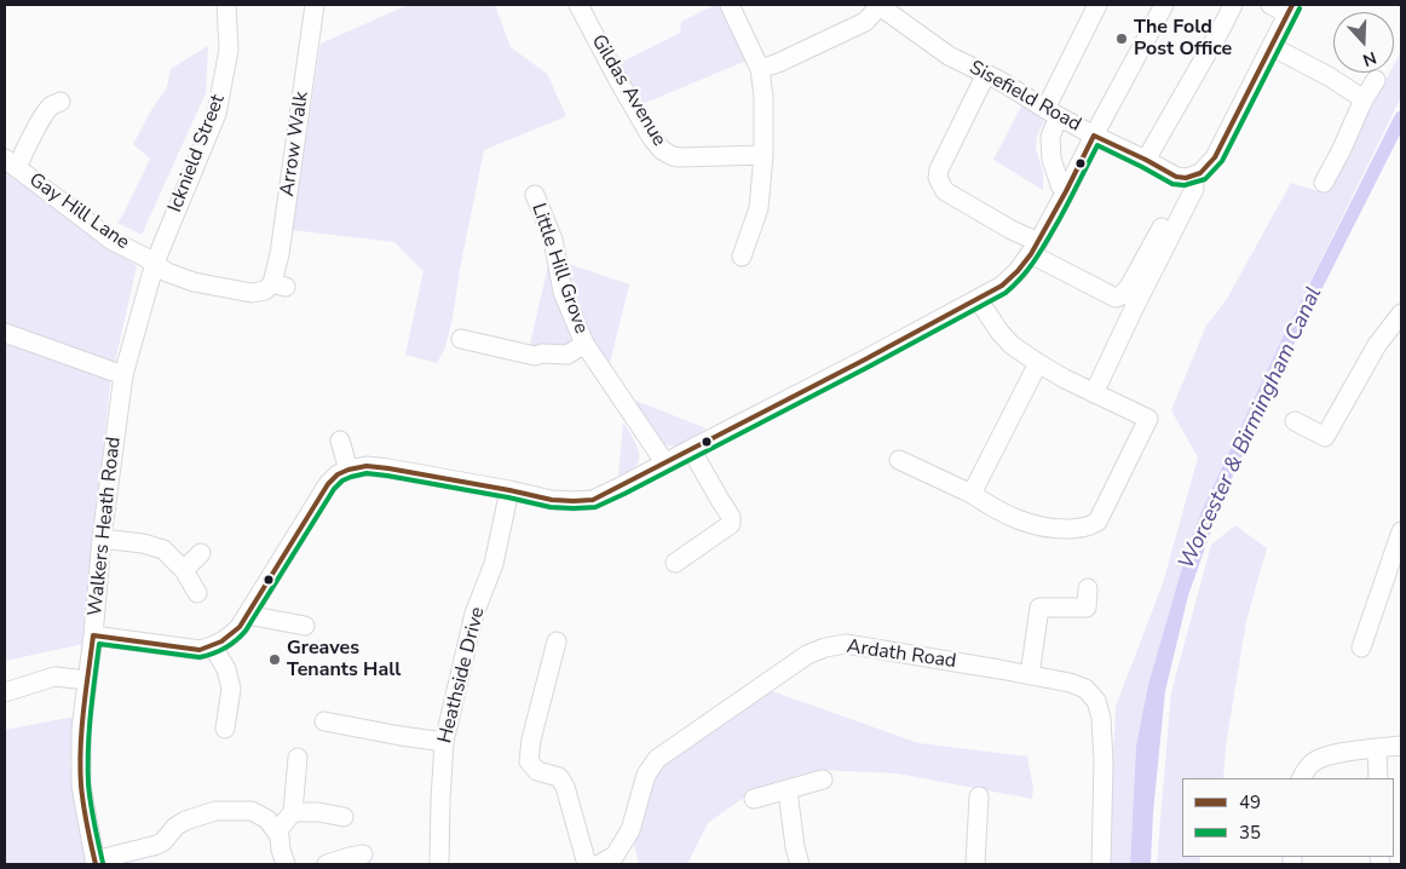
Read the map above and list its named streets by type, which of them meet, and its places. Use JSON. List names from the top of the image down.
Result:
{
  "streets": {
    "street": [
      "Gildas Avenue",
      "Sisefield Road",
      "Arrow Walk",
      "Icknield Street",
      "Gay Hill Lane",
      "Little Hill Grove",
      "Walkers Heath Road",
      "Ardath Road",
      "Heathside Drive"
    ]
  },
  "crossings": [
    ["Arrow Walk", "Icknield Street"],
    ["Arrow Walk", "Gay Hill Lane"],
    ["Arrow Walk", "Walkers Heath Road"],
    ["Icknield Street", "Gay Hill Lane"],
    ["Icknield Street", "Walkers Heath Road"],
    ["Gay Hill Lane", "Walkers Heath Road"]
  ],
  "water": ["Worcester & Birmingham Canal"],
  "places": ["The Fold Post Office", "Greaves Tenants Hall"],
  "lines": ["transit line 49", "transit line 35"],
  "legend": ["49", "35"],
  "north": "bottom"
}
